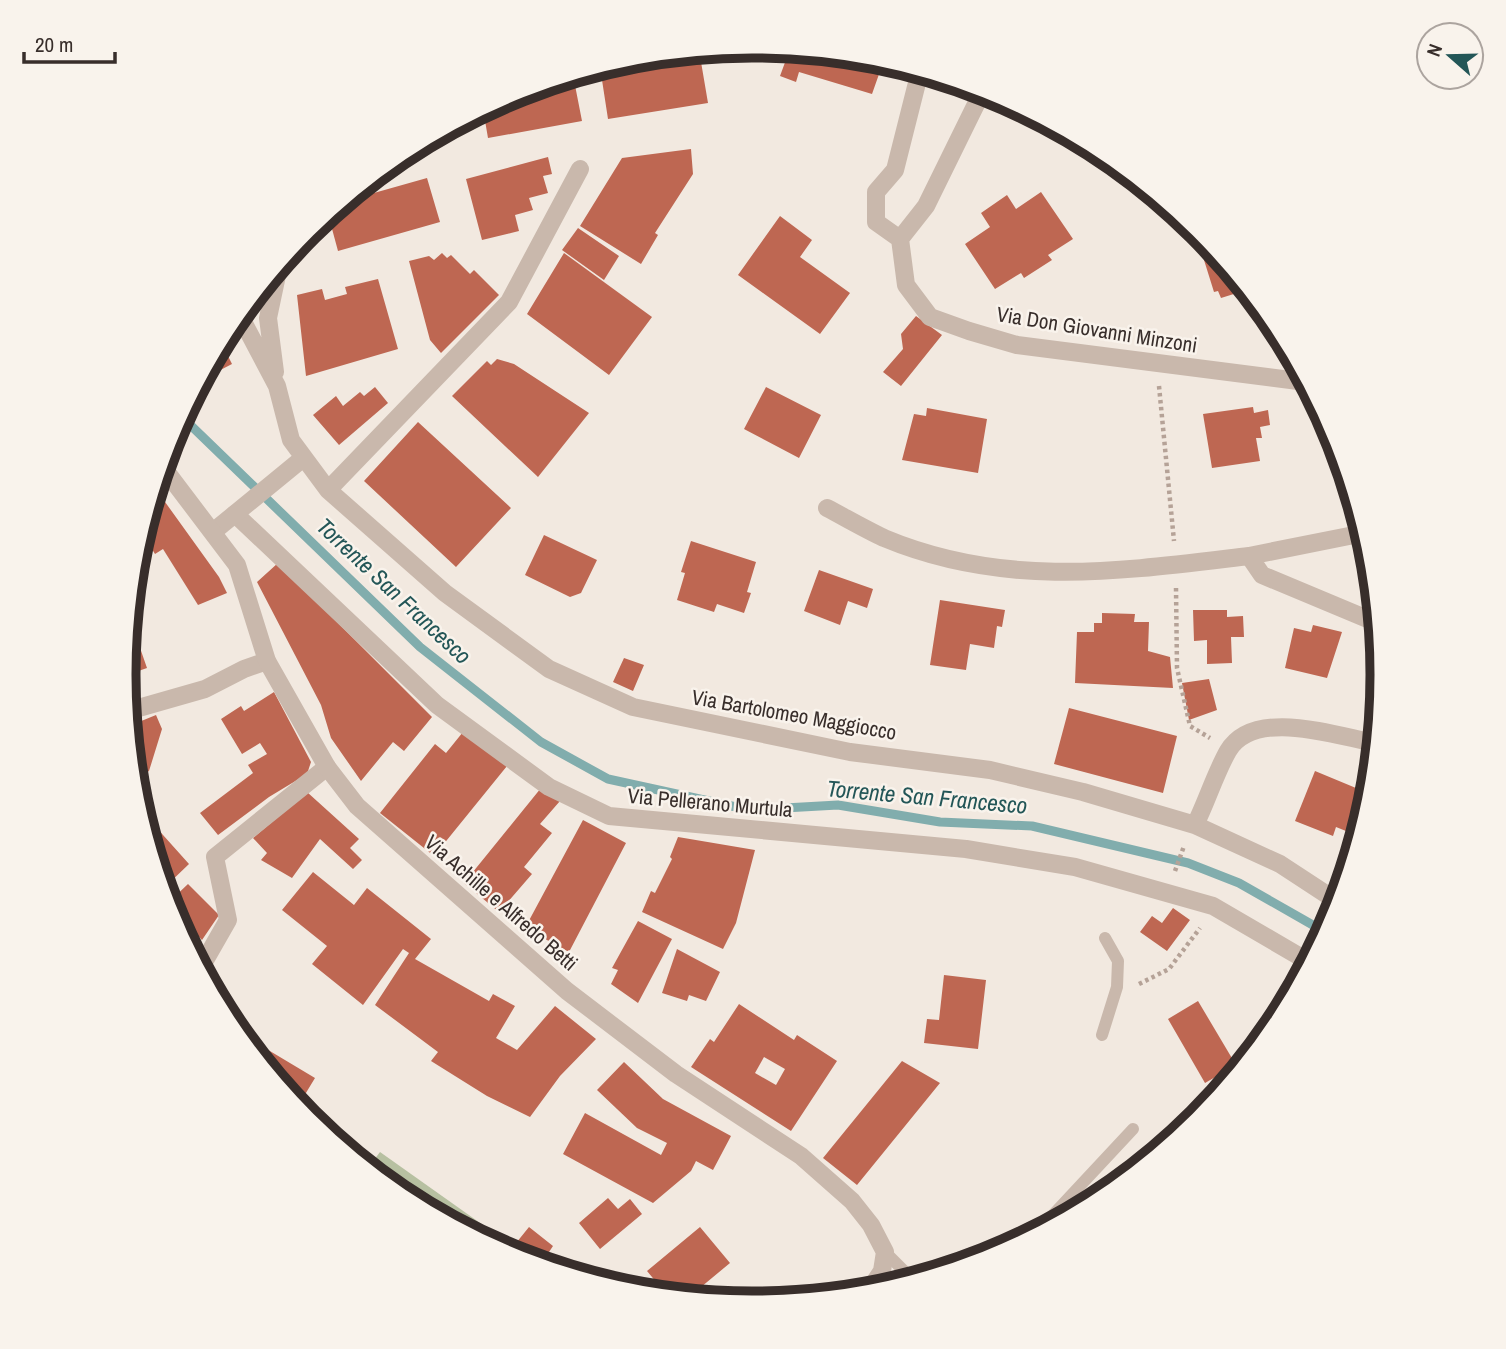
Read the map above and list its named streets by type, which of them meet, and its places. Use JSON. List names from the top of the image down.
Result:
{
  "streets": {
    "street": [
      "Via Don Giovanni Minzoni",
      "Via Bartolomeo Maggiocco",
      "Via Pellerano Murtula",
      "Via Achille e Alfredo Betti"
    ]
  },
  "water": ["Torrente San Francesco"],
  "scale_bar": "20 m",
  "north": "left"
}
